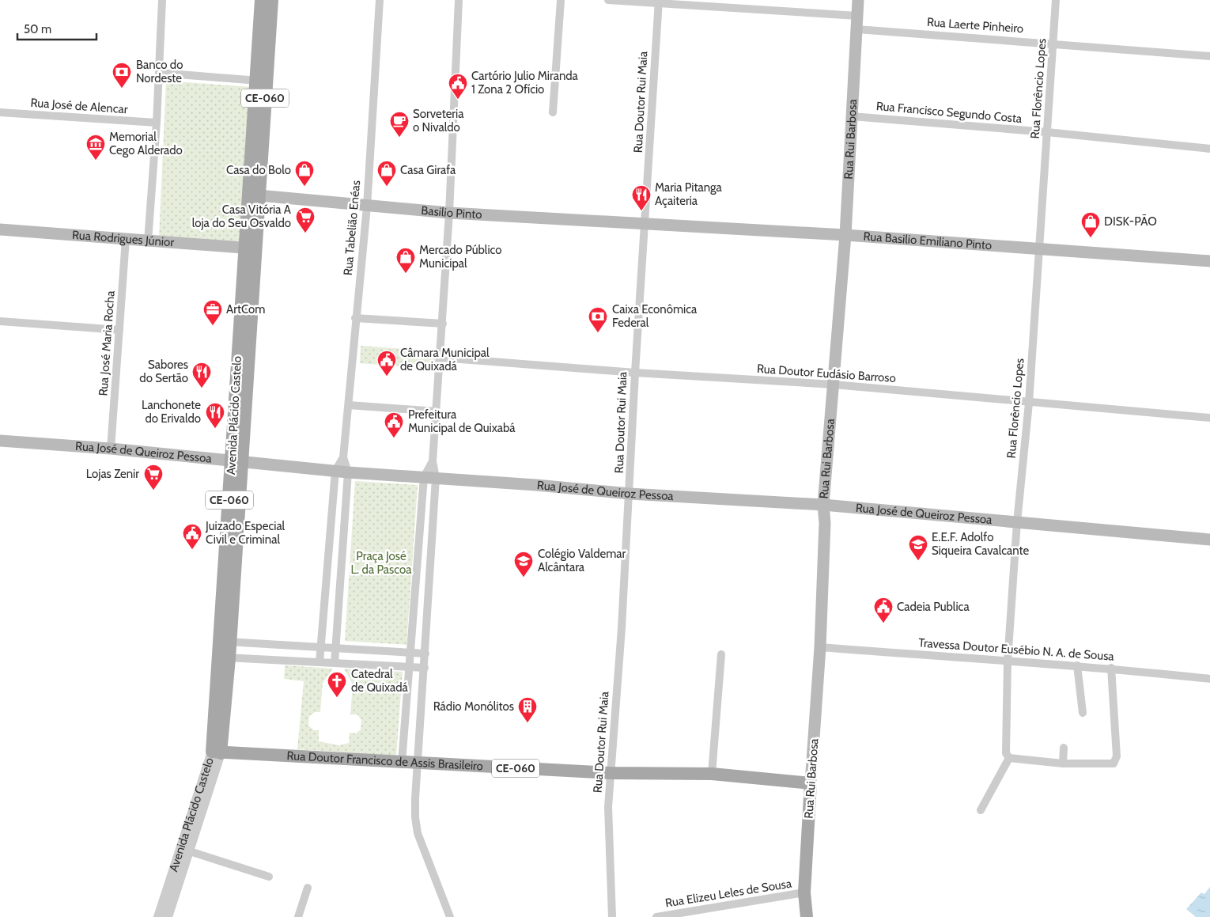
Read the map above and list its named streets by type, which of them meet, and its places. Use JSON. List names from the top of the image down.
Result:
{
  "streets": {
    "main road": [
      "CE-060",
      "Rua Rui Barbosa",
      "Basilio Pinto",
      "Rua Rodrigues Júnior",
      "Rua Basilio Emiliano Pinto",
      "Avenida Plácido Castelo",
      "Rua José de Queiroz Pessoa",
      "Rua Doutor Francisco de Assis Brasileiro"
    ],
    "street": [
      "Rua Laerte Pinheiro",
      "Rua Florêncio Lopes",
      "Rua Doutor Rui Maia",
      "Rua José de Alencar",
      "Rua Francisco Segundo Costa",
      "Rua Tabelião Enéas",
      "Rua José Maria Rocha",
      "Rua Doutor Eudásio Barroso",
      "Travessa Doutor Eusébio N. A. de Sousa",
      "Rua Elizeu Leles de Sousa"
    ]
  },
  "crossings": [
    ["Rua Laerte Pinheiro", "Rua Florêncio Lopes"],
    ["Rua Laerte Pinheiro", "Rua Rui Barbosa"],
    ["Rua Florêncio Lopes", "Rua Francisco Segundo Costa"],
    ["Rua Florêncio Lopes", "Rua Basilio Emiliano Pinto"],
    ["Rua Florêncio Lopes", "Rua Doutor Eudásio Barroso"],
    ["Rua Florêncio Lopes", "Rua José de Queiroz Pessoa"],
    ["Rua Florêncio Lopes", "Travessa Doutor Eusébio N. A. de Sousa"],
    ["Rua Doutor Rui Maia", "Basilio Pinto"],
    ["Rua Doutor Rui Maia", "Rua Basilio Emiliano Pinto"],
    ["Rua Doutor Rui Maia", "Rua Doutor Eudásio Barroso"],
    ["Rua Doutor Rui Maia", "Rua José de Queiroz Pessoa"],
    ["Rua Doutor Rui Maia", "Rua Doutor Francisco de Assis Brasileiro"],
    ["Rua Francisco Segundo Costa", "Rua Rui Barbosa"],
    ["Rua Rui Barbosa", "Rua Basilio Emiliano Pinto"],
    ["Rua Rui Barbosa", "Rua Doutor Eudásio Barroso"],
    ["Rua Rui Barbosa", "Rua José de Queiroz Pessoa"],
    ["Rua Rui Barbosa", "Travessa Doutor Eusébio N. A. de Sousa"],
    ["Rua Rui Barbosa", "Rua Doutor Francisco de Assis Brasileiro"],
    ["Rua Rui Barbosa", "Rua Elizeu Leles de Sousa"],
    ["Basilio Pinto", "Rua Tabelião Enéas"],
    ["Basilio Pinto", "Rua Basilio Emiliano Pinto"],
    ["Basilio Pinto", "Avenida Plácido Castelo"],
    ["Rua Rodrigues Júnior", "Rua José Maria Rocha"],
    ["Rua Rodrigues Júnior", "Avenida Plácido Castelo"],
    ["Rua José Maria Rocha", "Rua José de Queiroz Pessoa"],
    ["Avenida Plácido Castelo", "Rua José de Queiroz Pessoa"],
    ["Avenida Plácido Castelo", "Rua Doutor Francisco de Assis Brasileiro"]
  ],
  "parks": ["Praça José L. da Pascoa"],
  "places": {
    "bank": ["Banco do Nordeste", "Caixa Econômica Federal"],
    "public building": [
      "Cartório Julio Miranda 1 Zona 2 Ofício",
      "Câmara Municipal de Quixadá",
      "Prefeitura Municipal de Quixabá",
      "Juizado Especial Civil e Criminal",
      "Cadeia Publica"
    ],
    "cafe": ["Sorveteria o Nivaldo"],
    "museum": ["Memorial Cego Alderado"],
    "shop": [
      "Casa do Bolo",
      "Casa Girafa",
      "DISK-PÃO",
      "Mercado Público Municipal"
    ],
    "restaurant": ["Maria Pitanga Açaiteria", "Sabores do Sertão", "Lanchonete do Erivaldo"],
    "supermarket": ["Casa Vitória A loja do Seu Osvaldo", "Lojas Zenir"],
    "office": ["ArtCom"],
    "school or university": ["E.E.F. Adolfo Siqueira Cavalcante", "Colégio Valdemar Alcântara"],
    "church": ["Catedral de Quixadá"],
    "building": ["Rádio Monólitos"]
  },
  "scale_bar": "50 m"
}
